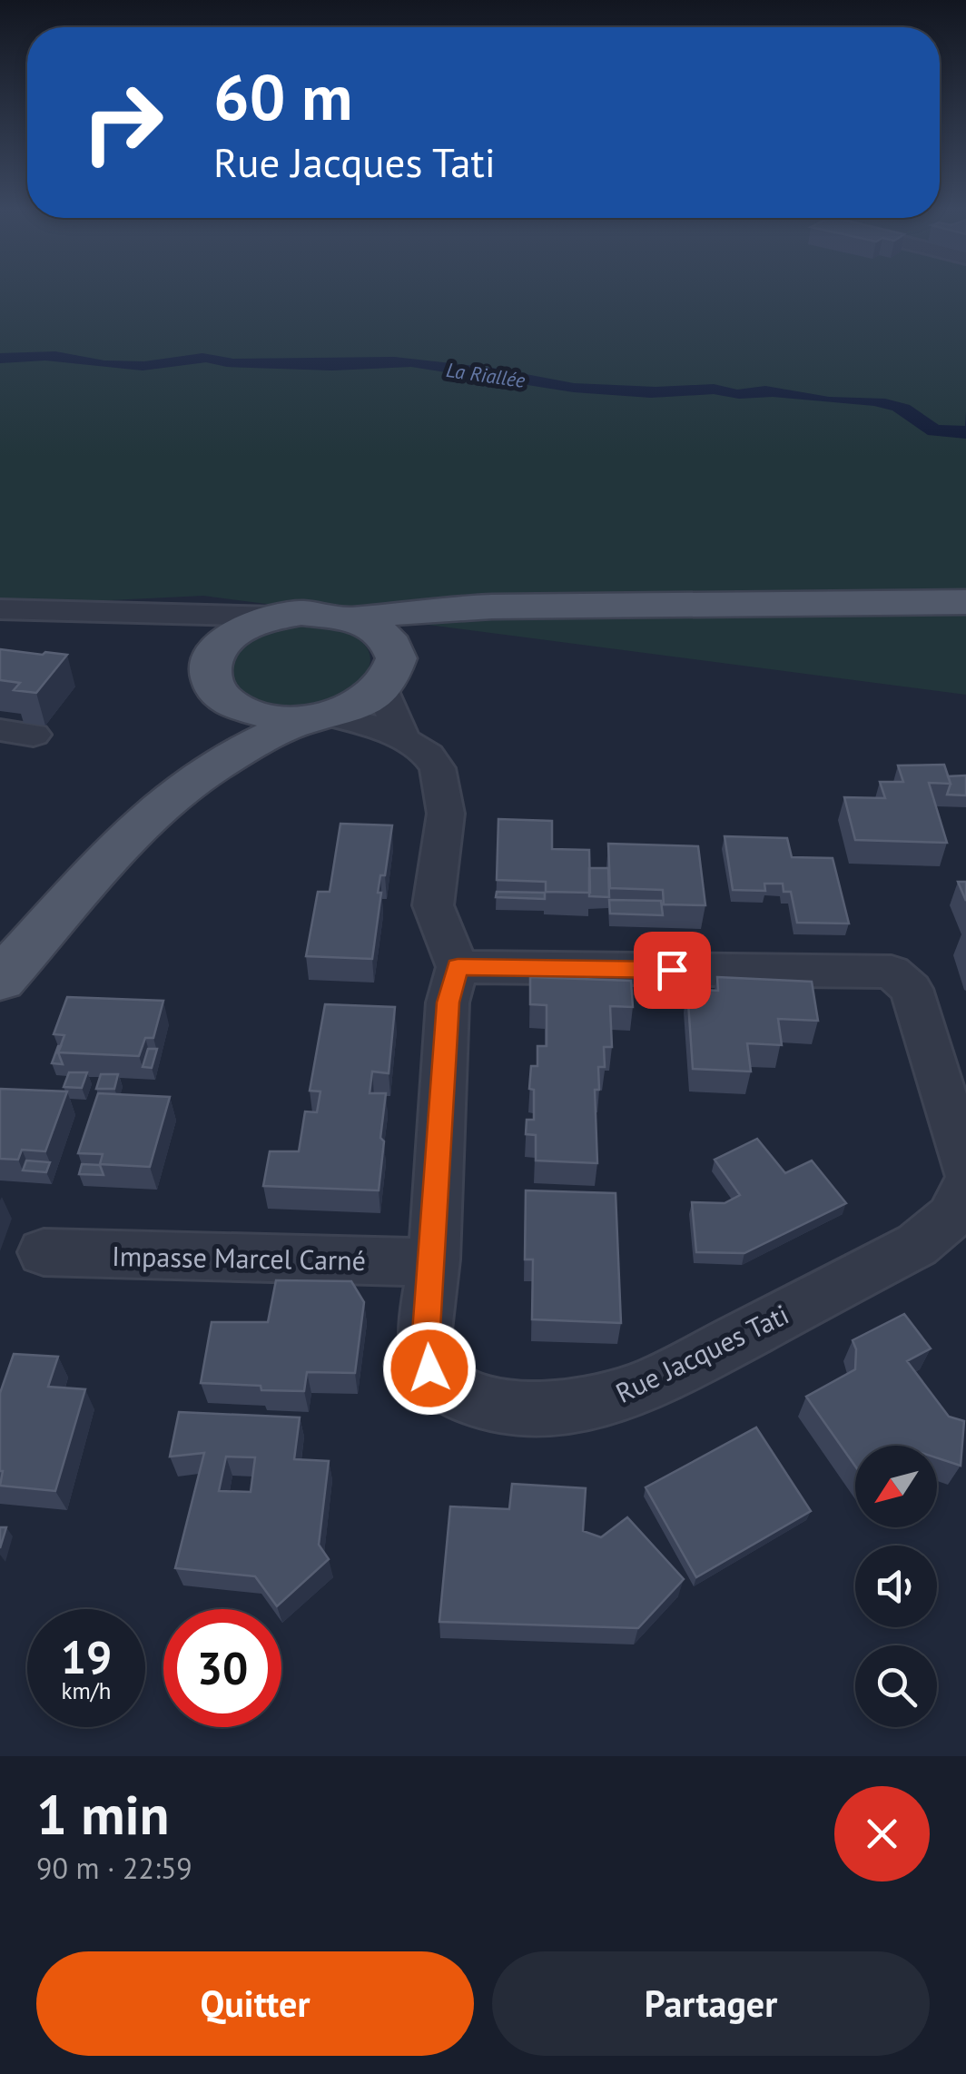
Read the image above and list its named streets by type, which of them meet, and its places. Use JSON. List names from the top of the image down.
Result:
{
  "streets": {
    "street": ["Impasse Marcel Carné", "Rue Jacques Tati"]
  },
  "crossings": [
    ["Impasse Marcel Carné", "Rue Jacques Tati"]
  ],
  "water": ["La Riallée"],
  "north": "bottom left",
  "page": {
    "turn": ["60 m", "Rue Jacques Tati"],
    "speed": "19 km/h",
    "limit": "30",
    "heading": ["1 min", "90 m · 22:59"],
    "buttons": ["Quitter", "Partager"]
  }
}
